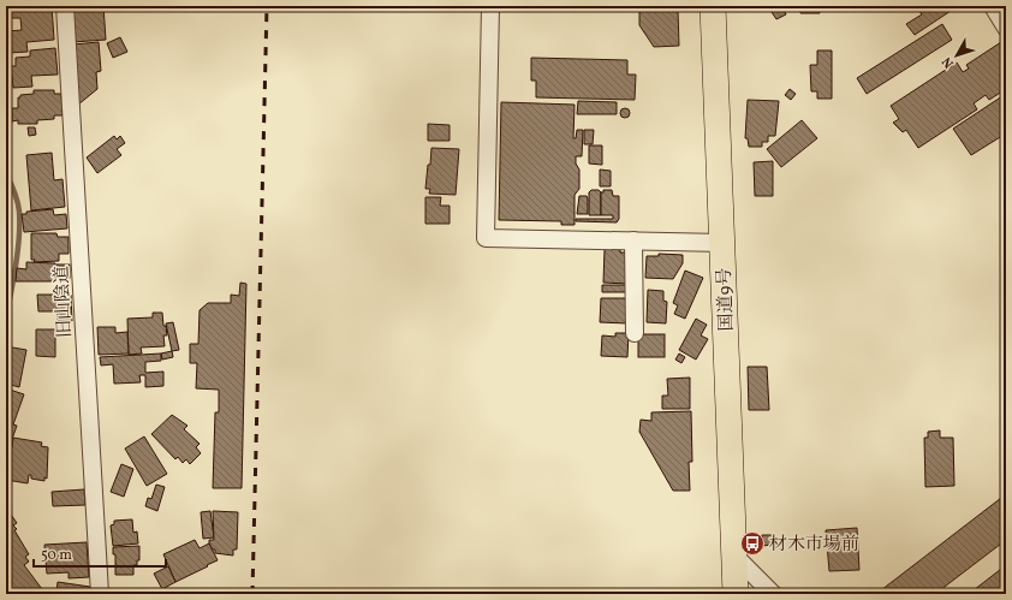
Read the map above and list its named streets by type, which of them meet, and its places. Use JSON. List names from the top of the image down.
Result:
{
  "streets": {
    "highway": ["国道9号"],
    "street": ["旧山陰道"]
  },
  "places": {
    "bus stop": ["材木市場前"]
  },
  "scale_bar": "50 m",
  "north": "bottom left"
}
